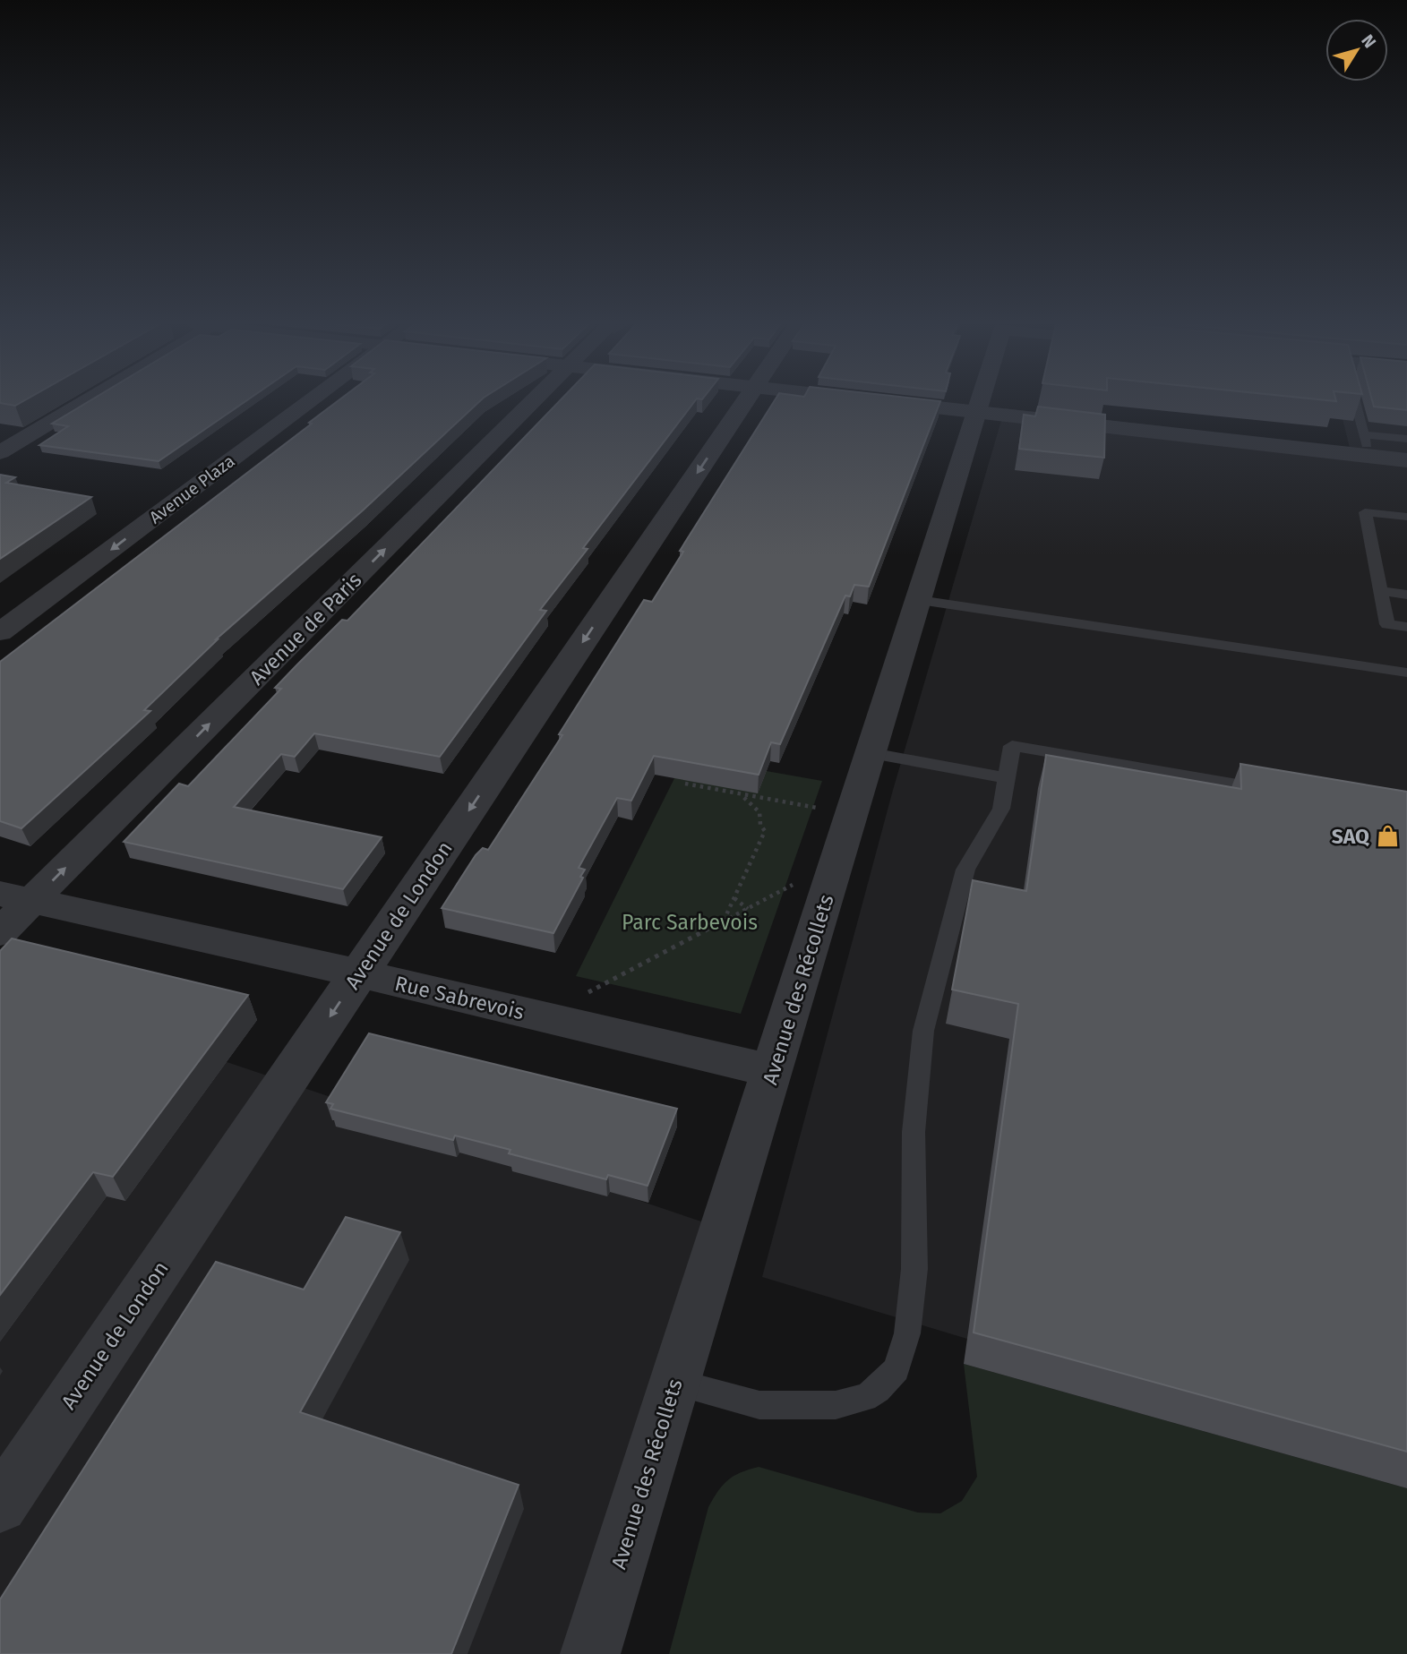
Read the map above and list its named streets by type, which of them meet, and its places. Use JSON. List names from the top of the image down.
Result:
{
  "streets": {
    "street": [
      "Avenue Plaza",
      "Avenue de Paris",
      "Avenue de London",
      "Avenue des Récollets",
      "Rue Sabrevois"
    ]
  },
  "crossings": [
    ["Avenue de Paris", "Rue Sabrevois"],
    ["Avenue de London", "Rue Sabrevois"],
    ["Avenue des Récollets", "Rue Sabrevois"]
  ],
  "one_way": ["Avenue Plaza", "Avenue de Paris", "Avenue de London"],
  "parks": ["Parc Sarbevois"],
  "places": {
    "shop": ["SAQ"]
  },
  "north": "top right"
}
